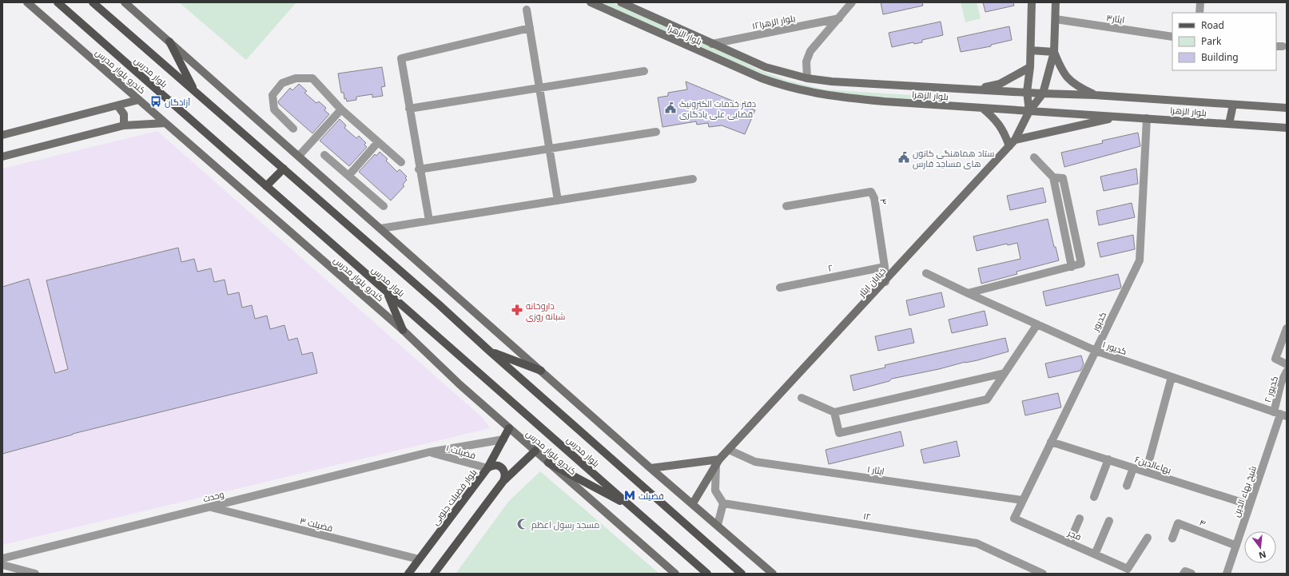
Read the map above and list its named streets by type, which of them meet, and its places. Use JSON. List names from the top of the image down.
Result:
{
  "streets": {
    "main road": [
      "بلوار الزهرا",
      "کندرو بلوار مدرس",
      "بلوار مدرس",
      "خیابان ایثار",
      "بلوار فضیلت جنوبی"
    ],
    "street": [
      "ایثار۳",
      "بلوار الزهرا۱۲",
      "۴",
      "۲",
      "کدیور",
      "کدیور ۱",
      "۲ کدیور",
      "فضیلت ۱",
      "۶بهاءالدين",
      "ایثار ۱",
      "شیخ بهاء الدین",
      "وحدت",
      "۱۲",
      "فضیلت ۳",
      "فجر"
    ]
  },
  "crossings": [
    ["بلوار الزهرا۱۲", "بلوار الزهرا"],
    ["بلوار الزهرا", "خیابان ایثار"],
    ["بلوار الزهرا", "کدیور"],
    ["کندرو بلوار مدرس", "بلوار فضیلت جنوبی"],
    ["۴", "۲"],
    ["۴", "خیابان ایثار"],
    ["۴", "شیخ بهاء الدین"],
    ["خیابان ایثار", "ایثار ۱"],
    ["کدیور", "کدیور ۱"],
    ["کدیور", "۶بهاءالدين"],
    ["کدیور", "ایثار ۱"],
    ["کدیور", "فجر"],
    ["کدیور ۱", "۲ کدیور"],
    ["کدیور ۱", "شیخ بهاء الدین"],
    ["۲ کدیور", "شیخ بهاء الدین"],
    ["فضیلت ۱", "وحدت"],
    ["فضیلت ۱", "بلوار فضیلت جنوبی"],
    ["۶بهاءالدين", "شیخ بهاء الدین"],
    ["وحدت", "بلوار فضیلت جنوبی"],
    ["وحدت", "فضیلت ۳"],
    ["بلوار فضیلت جنوبی", "فضیلت ۳"]
  ],
  "places": {
    "bus stop": ["آزادگان"],
    "public building": ["دفتر خدمات الکترونیک قضایی علی یادگاری", "ستاد هماهنگی کانون های مساجد فارس"],
    "pharmacy": ["داروخانه شبانه روزی"],
    "metro station": ["فضیلت"],
    "mosque": ["مسجد رسول اعظم"]
  },
  "legend": ["Road", "Park", "Building"],
  "north": "bottom"
}
